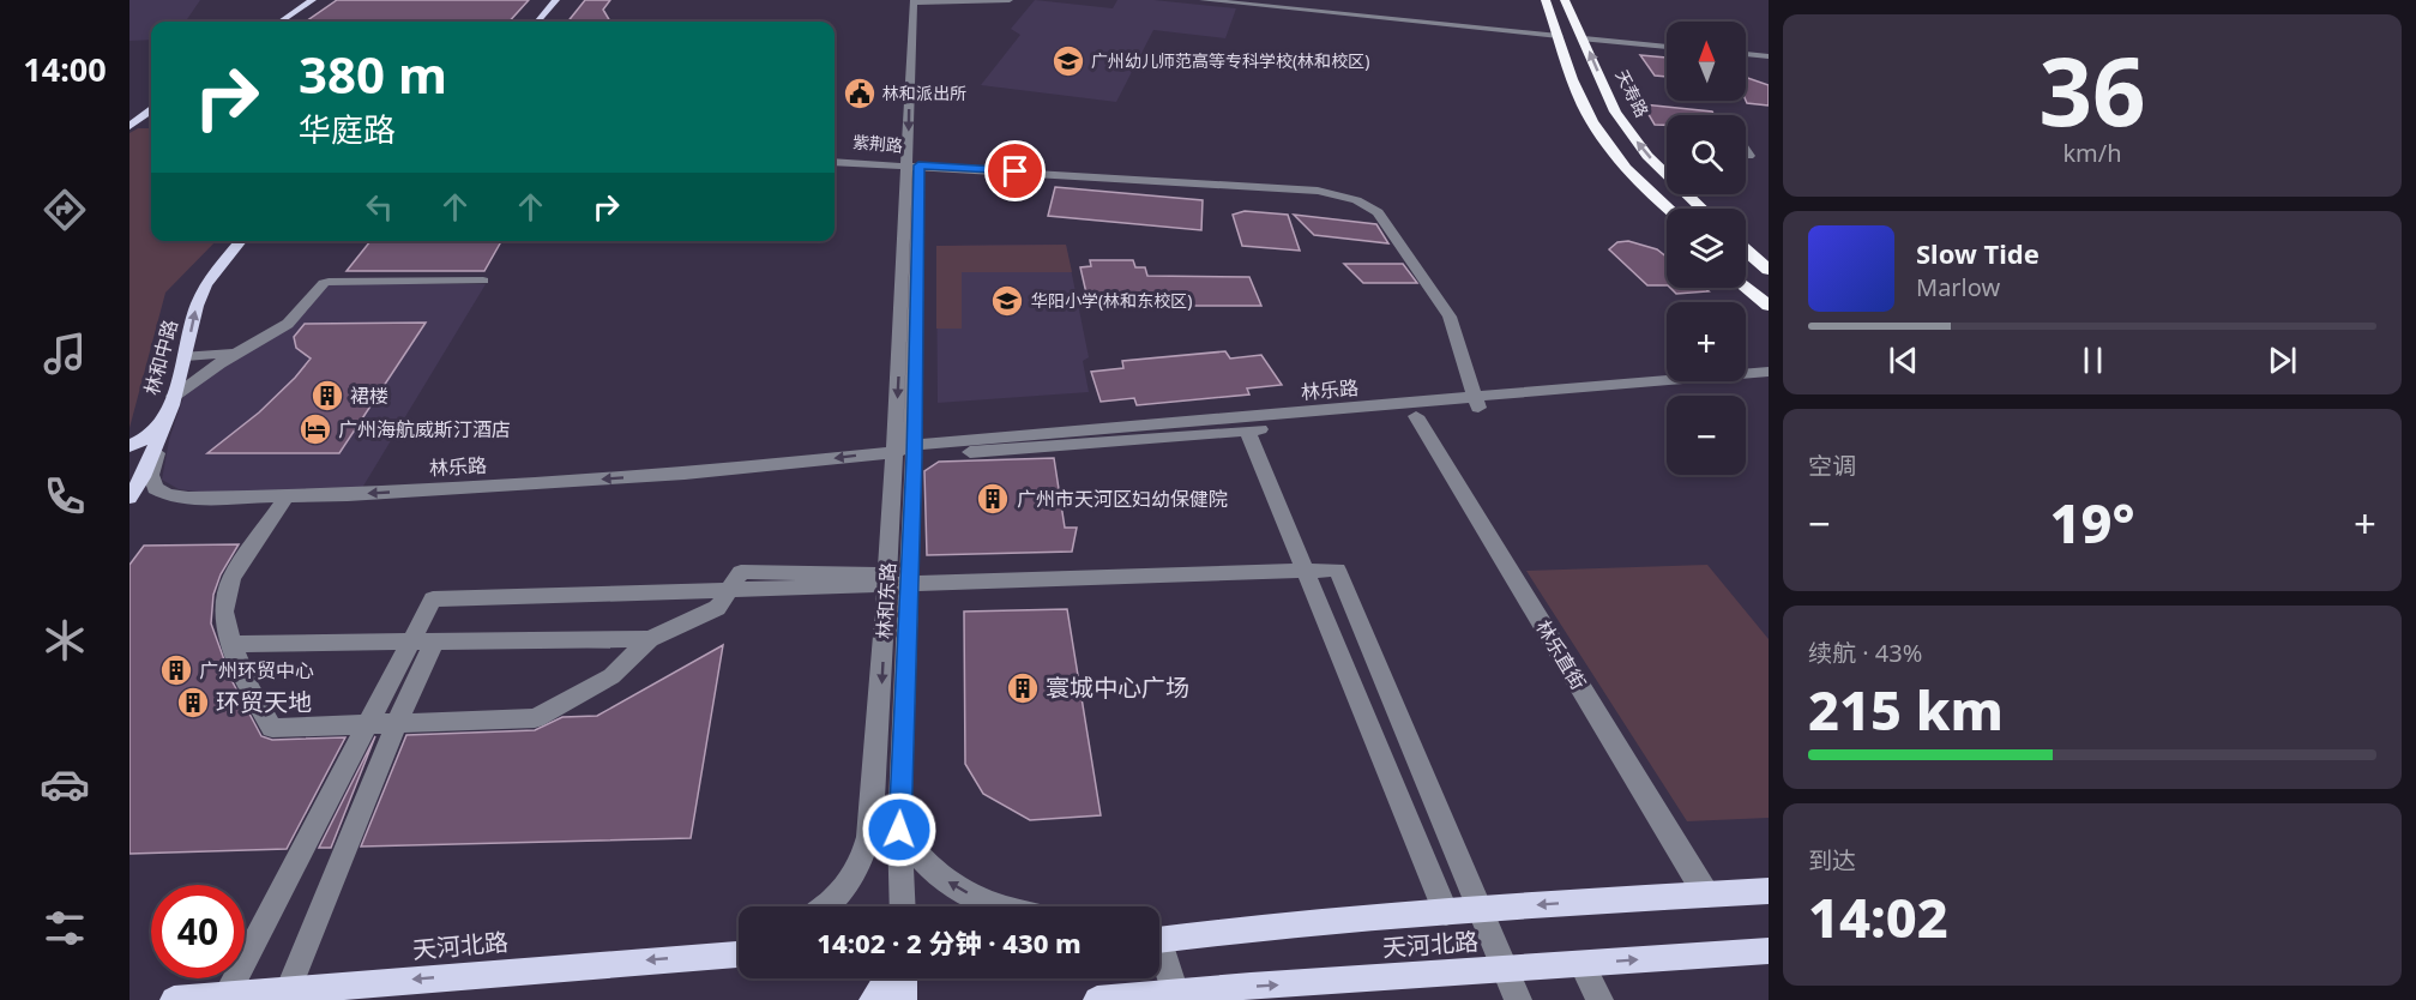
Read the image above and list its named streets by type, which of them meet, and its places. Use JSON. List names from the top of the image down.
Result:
{
  "streets": {
    "highway": ["天寿路"],
    "main road": ["林和中路", "天河北路"],
    "street": [
      "紫荆路",
      "林乐路",
      "林和东路",
      "林乐直街"
    ]
  },
  "crossings": [
    ["紫荆路", "林和东路"],
    ["林和中路", "林乐路"],
    ["林乐路", "林和东路"],
    ["林乐路", "林乐直街"],
    ["林乐直街", "天河北路"]
  ],
  "one_way": ["林和中路"],
  "places": {
    "school or university": ["广州幼儿师范高等专科学校(林和校区)", "华阳小学(林和东校区)"],
    "public building": ["林和派出所"],
    "building": [
      "裙楼",
      "广州市天河区妇幼保健院",
      "广州环贸中心",
      "寰城中心广场",
      "环贸天地"
    ],
    "hotel": ["广州海航威斯汀酒店"]
  },
  "north": "top",
  "page": {
    "tabs": "14:00",
    "tile": [
      ["36", "km/h"],
      "空调",
      ["续航 · 43%", "215 km"],
      ["到达", "14:02"]
    ],
    "map_buttons": ["+", "−"],
    "turn": ["380 m", "华庭路"],
    "song": ["Slow Tide", "Marlow"],
    "heat": ["−", "19°", "+"],
    "limit": "40",
    "trip": "14:02 · 2 分钟 · 430 m"
  }
}
